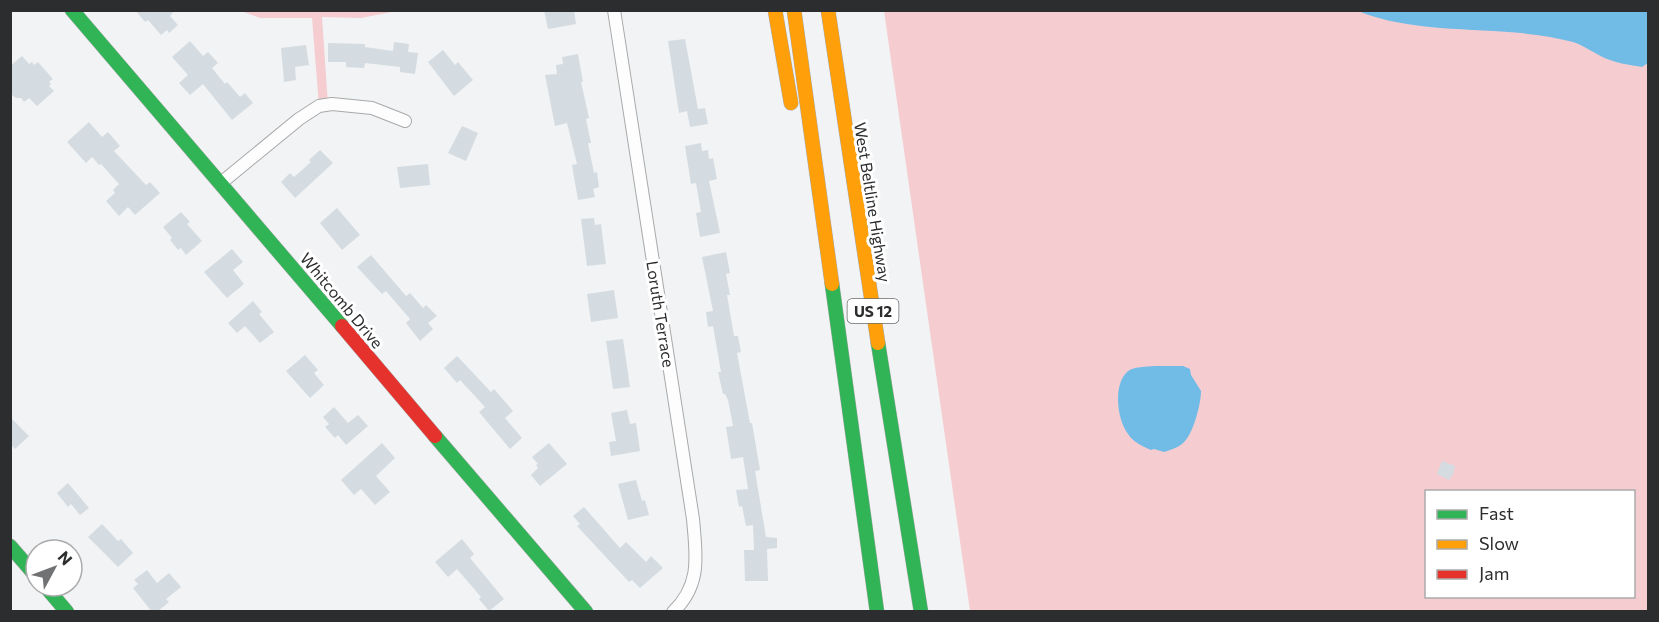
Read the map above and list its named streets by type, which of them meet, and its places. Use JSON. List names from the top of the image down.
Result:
{
  "streets": {
    "main road": ["West Beltline Highway", "Whitcomb Drive", "US 12"],
    "street": ["Loruth Terrace"]
  },
  "legend": ["Fast", "Slow", "Jam"],
  "north": "top right"
}
